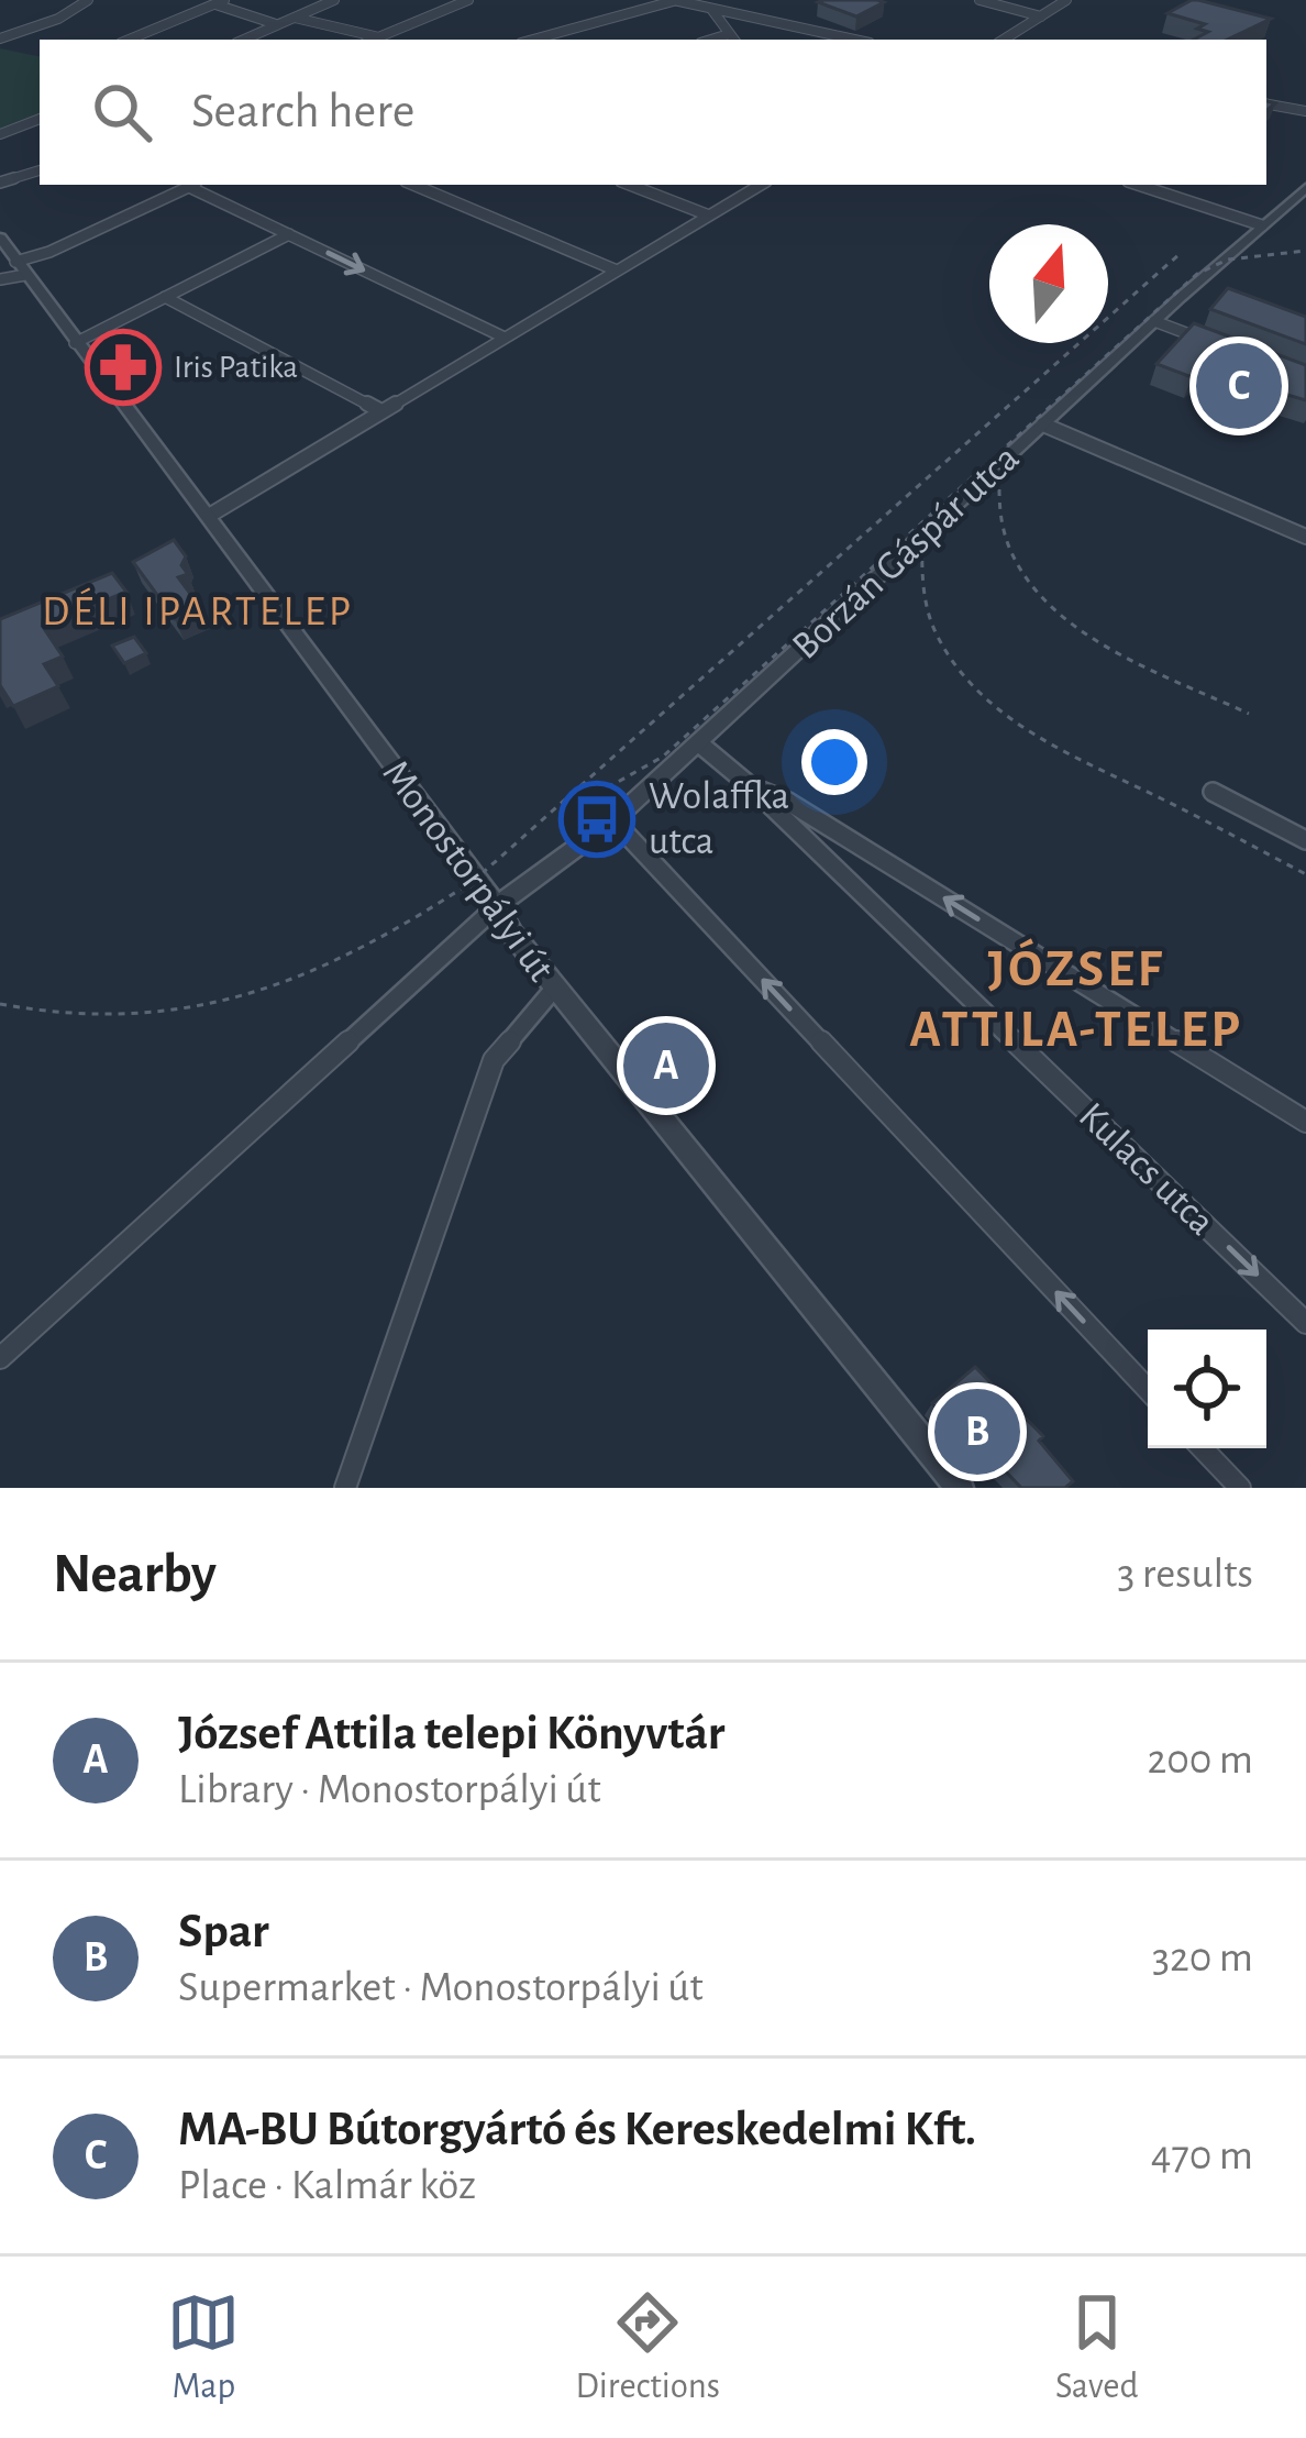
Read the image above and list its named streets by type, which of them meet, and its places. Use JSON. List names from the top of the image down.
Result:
{
  "streets": {
    "street": ["Borzán Gáspár utca", "Monostorpályi út", "Kulacs utca"]
  },
  "crossings": [
    ["Borzán Gáspár utca", "Monostorpályi út"],
    ["Borzán Gáspár utca", "Kulacs utca"]
  ],
  "districts": ["DÉLI IPARTELEP", "JÓZSEF ATTILA-TELEP"],
  "places": {
    "pharmacy": ["Iris Patika"],
    "bus stop": ["Wolaffka utca"]
  },
  "north": "top",
  "page": {
    "search": "Search here",
    "pins": ["C", "A", "B"],
    "heading": ["Nearby", "3 results"],
    "list": [
      {
        "mark": "A",
        "name": "József Attila telepi Könyvtár",
        "note": "Library · Monostorpályi út",
        "value": "200 m"
      },
      {
        "mark": "B",
        "name": "Spar",
        "note": "Supermarket · Monostorpályi út",
        "value": "320 m"
      },
      {
        "mark": "C",
        "name": "MA-BU Bútorgyártó és Kereskedelmi Kft.",
        "note": "Place · Kalmár köz",
        "value": "470 m"
      }
    ],
    "nav": ["Map", "Directions", "Saved"]
  }
}
